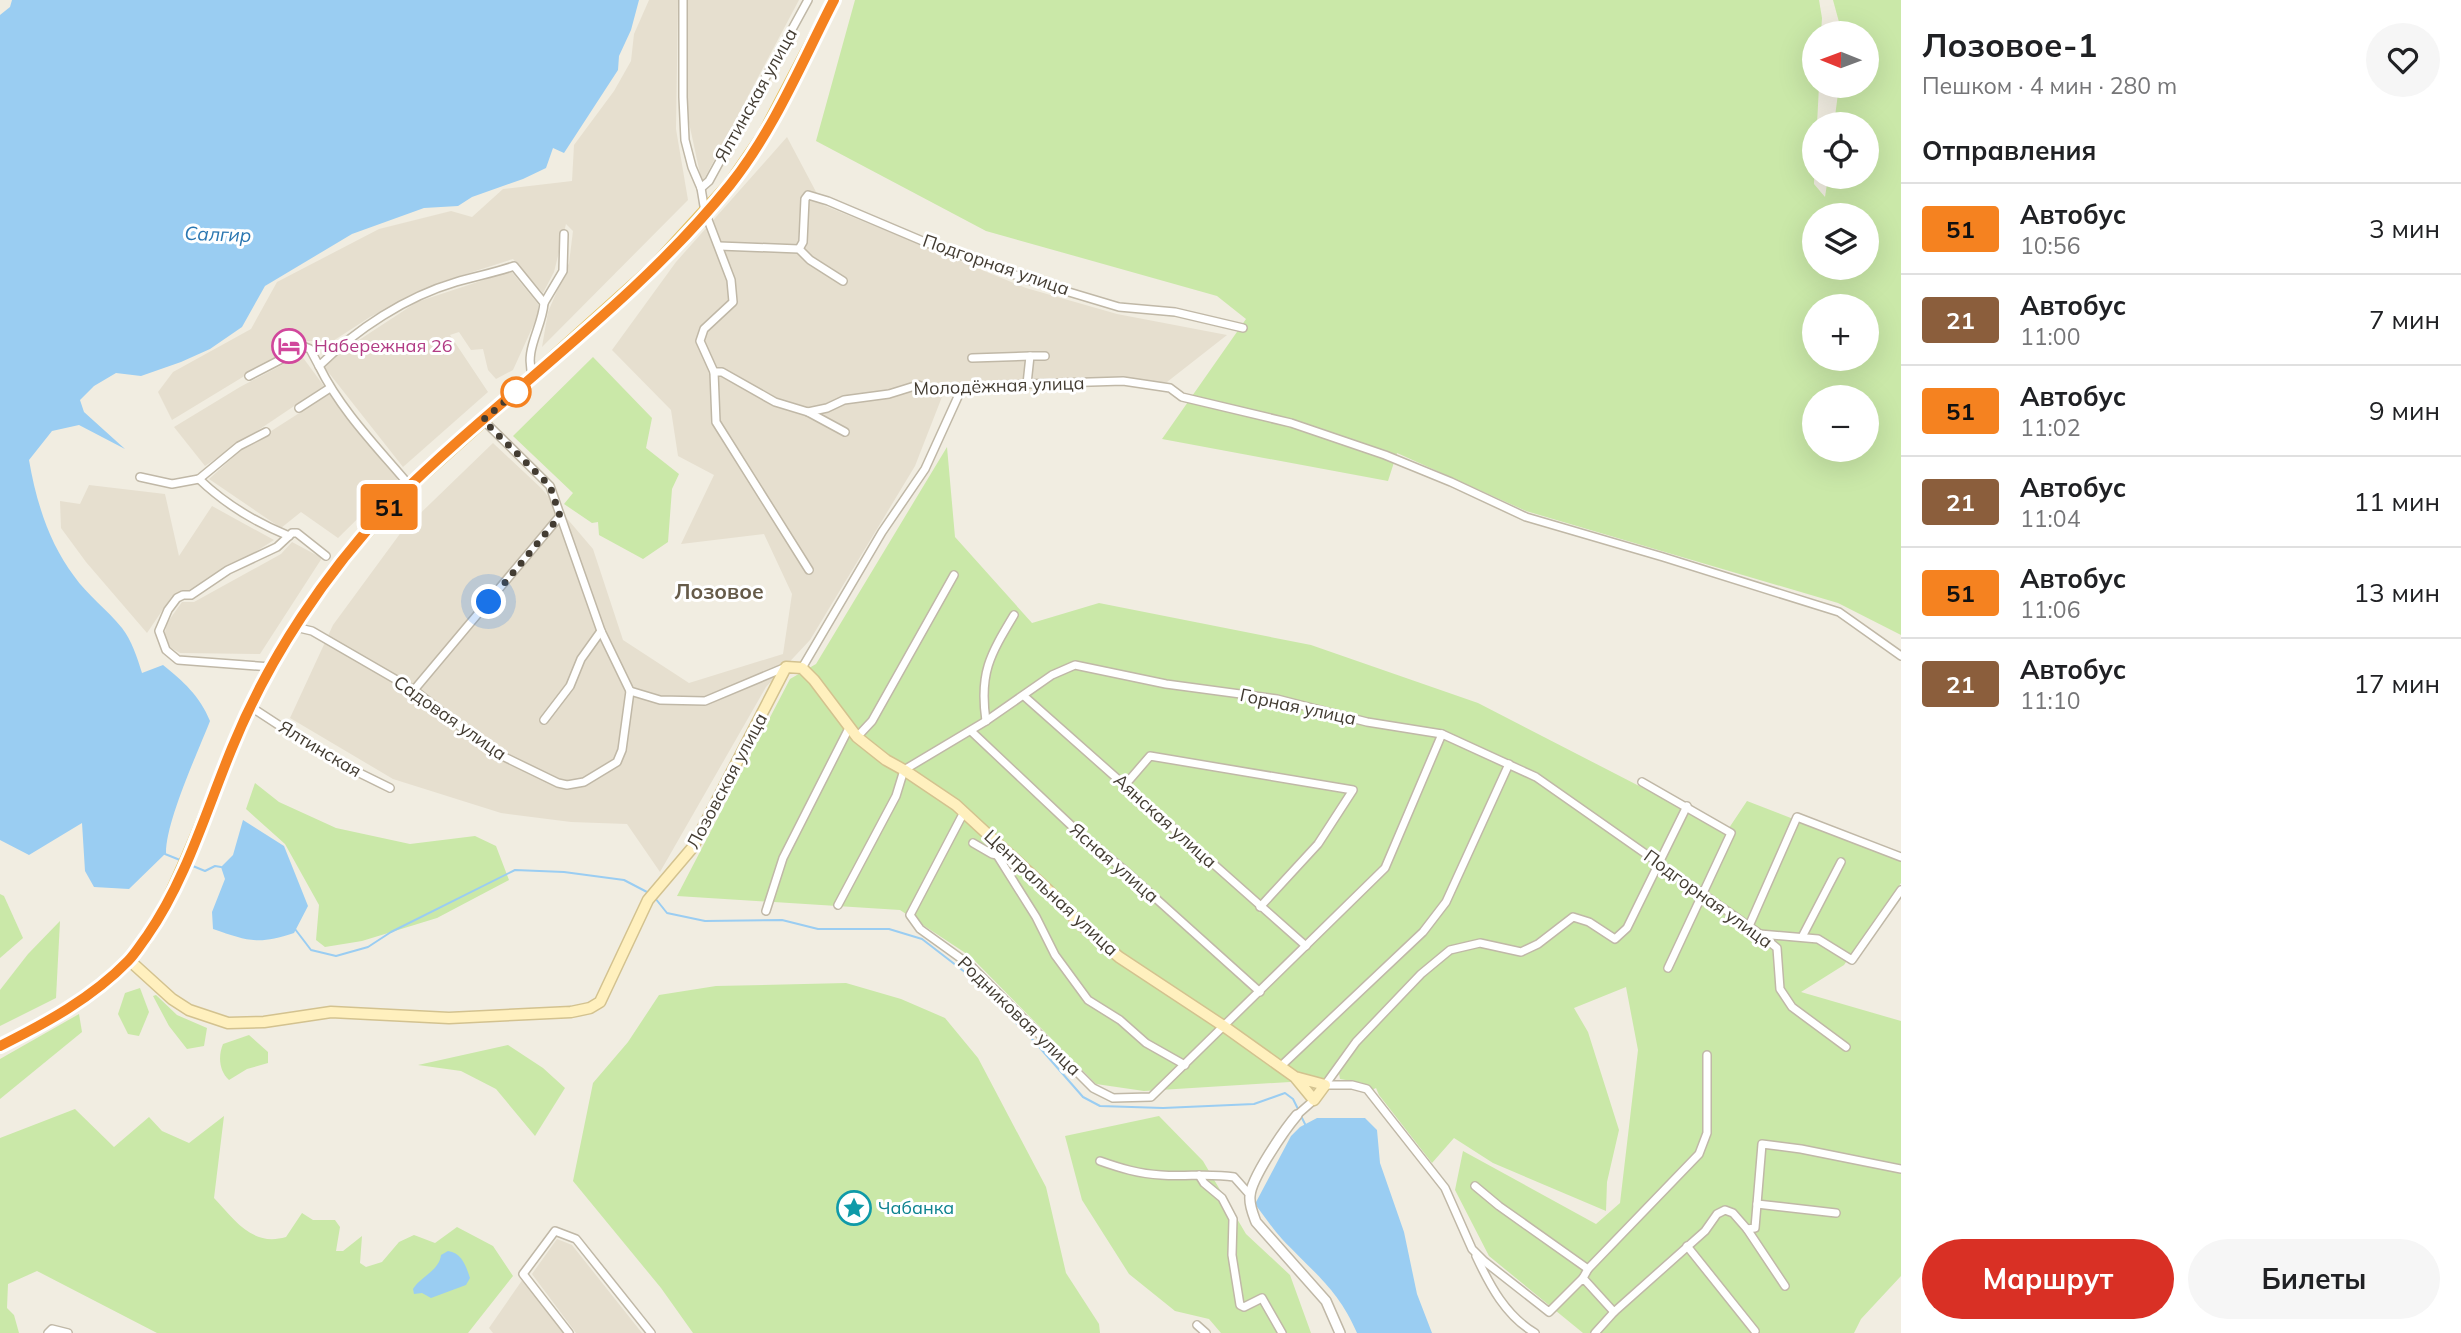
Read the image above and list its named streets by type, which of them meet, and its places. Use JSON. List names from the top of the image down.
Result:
{
  "streets": {
    "main road": ["Лозовская улица", "Центральная улица"],
    "street": [
      "Ялтинская улица",
      "Подгорная улица",
      "Молодёжная улица",
      "Горная улица",
      "Садовая улица",
      "Ялтинская",
      "Аянская улица",
      "Ясная улица",
      "Родниковая улица"
    ]
  },
  "crossings": [
    ["Подгорная улица", "Горная улица"],
    ["Горная улица", "Аянская улица"],
    ["Горная улица", "Ясная улица"],
    ["Горная улица", "Центральная улица"],
    ["Горная улица", "Родниковая улица"],
    ["Аянская улица", "Родниковая улица"],
    ["Ясная улица", "Родниковая улица"],
    ["Центральная улица", "Родниковая улица"]
  ],
  "districts": ["Лозовое"],
  "water": ["Салгир"],
  "places": {
    "hotel": ["Набережная 26"],
    "place": ["Чабанка"]
  },
  "lines": ["bus line 51"],
  "north": "left",
  "page": {
    "on_map": "51",
    "heading": [
      ["Лозовое-1", "Пешком · 4 мин · 280 m"],
      "Отправления"
    ],
    "map_buttons": ["+", "−"],
    "list": [
      {
        "mark": "51",
        "name": "Автобус",
        "note": "10:56",
        "value": "3 мин"
      },
      {
        "mark": "21",
        "name": "Автобус",
        "note": "11:00",
        "value": "7 мин"
      },
      {
        "mark": "51",
        "name": "Автобус",
        "note": "11:02",
        "value": "9 мин"
      },
      {
        "mark": "21",
        "name": "Автобус",
        "note": "11:04",
        "value": "11 мин"
      },
      {
        "mark": "51",
        "name": "Автобус",
        "note": "11:06",
        "value": "13 мин"
      },
      {
        "mark": "21",
        "name": "Автобус",
        "note": "11:10",
        "value": "17 мин"
      }
    ],
    "buttons": ["Маршрут", "Билеты"]
  }
}
